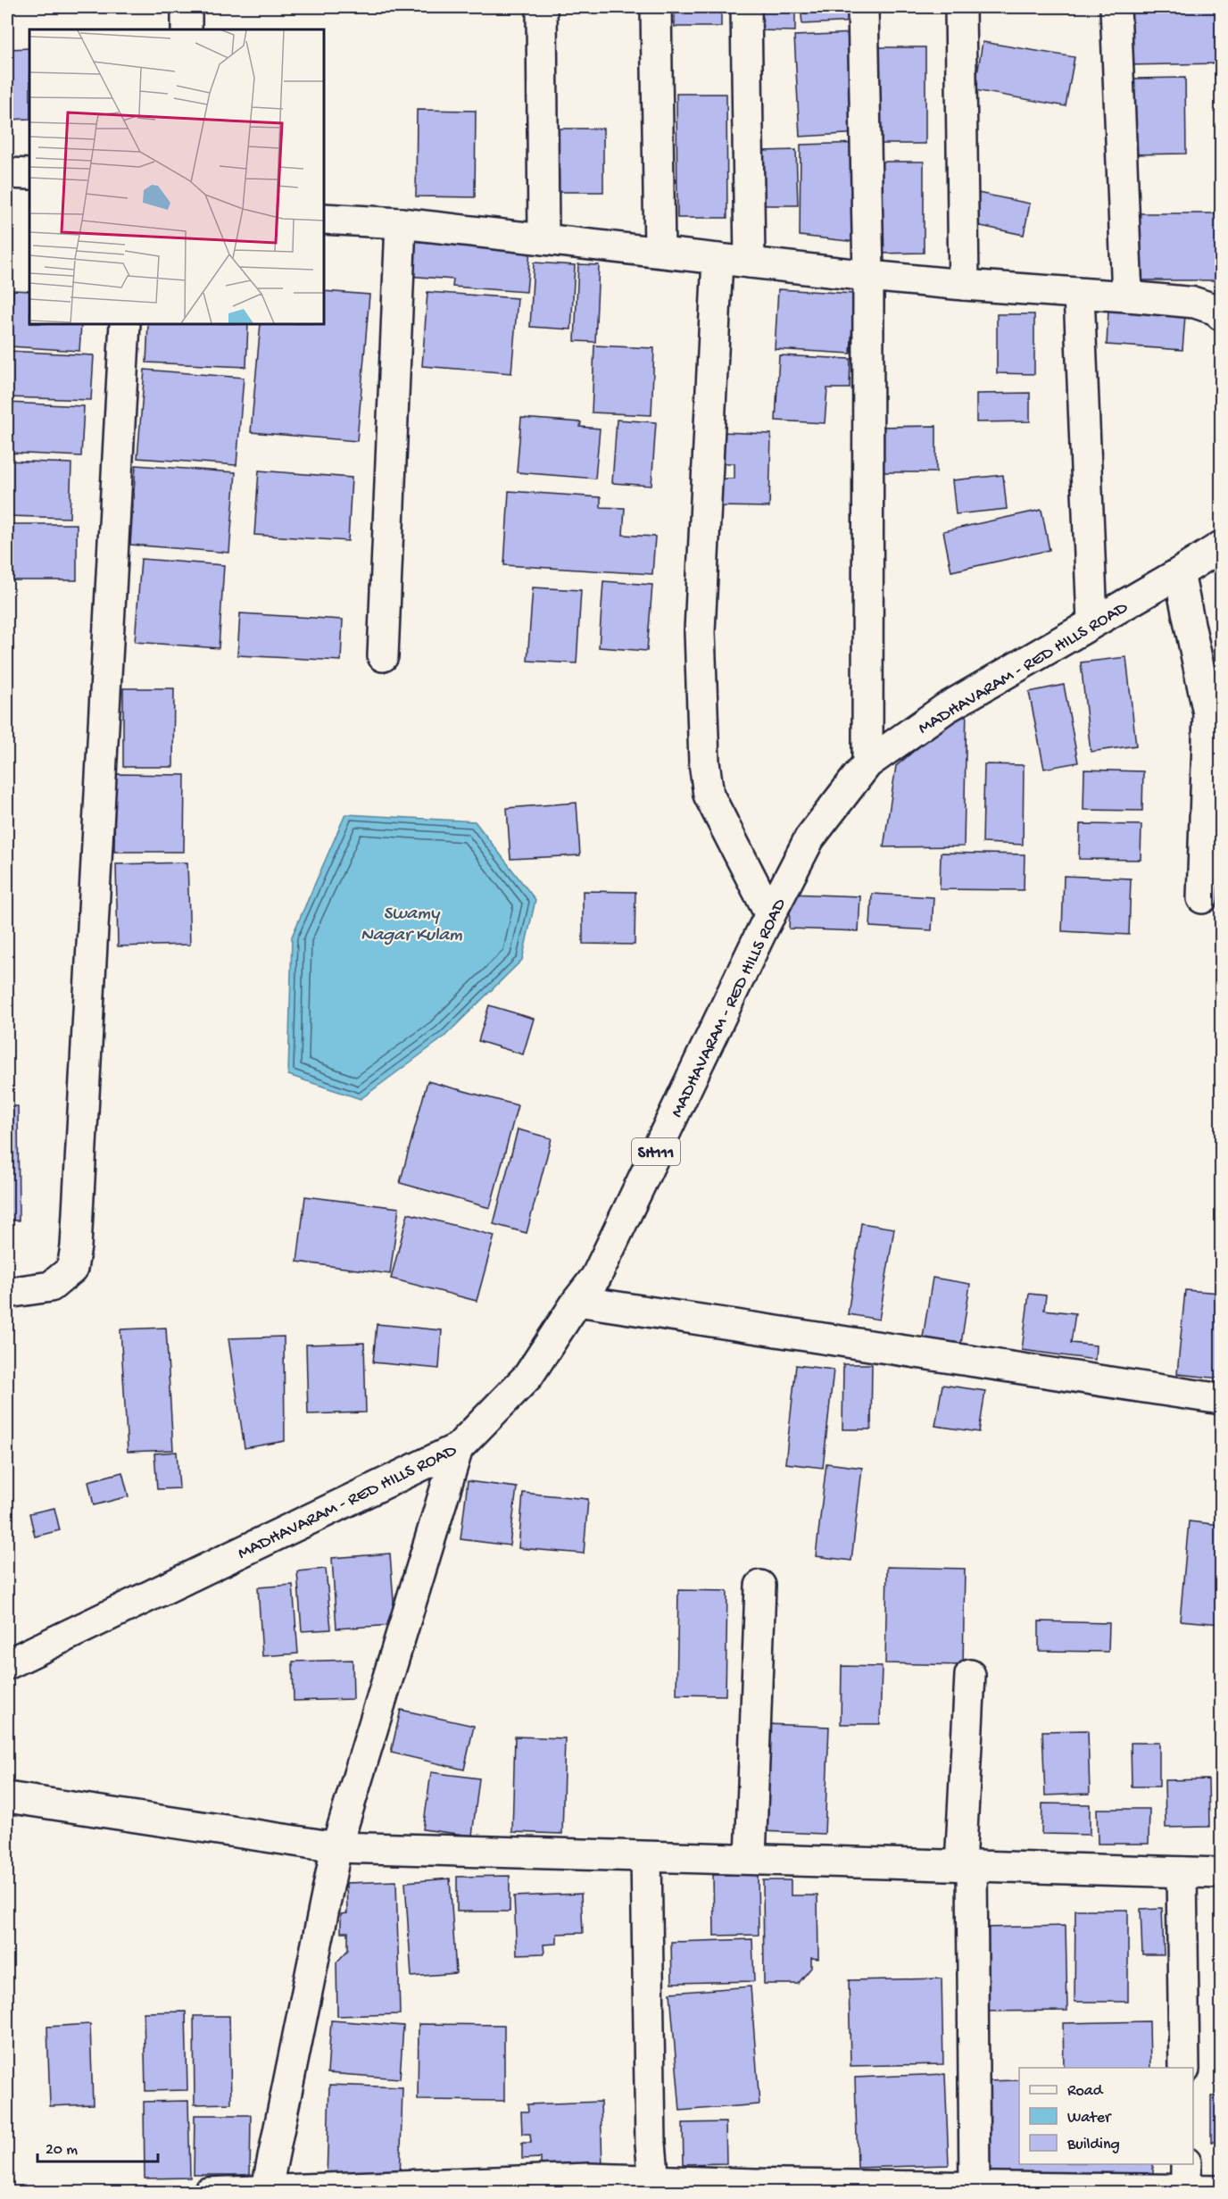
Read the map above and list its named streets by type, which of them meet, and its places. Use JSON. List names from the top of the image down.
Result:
{
  "streets": {
    "street": ["MADHAVARAM - RED HILLS ROAD", "SH111"]
  },
  "water": ["Swamy Nagar Kulam"],
  "legend": ["Road", "Water", "Building"],
  "scale_bar": "20 m"
}
